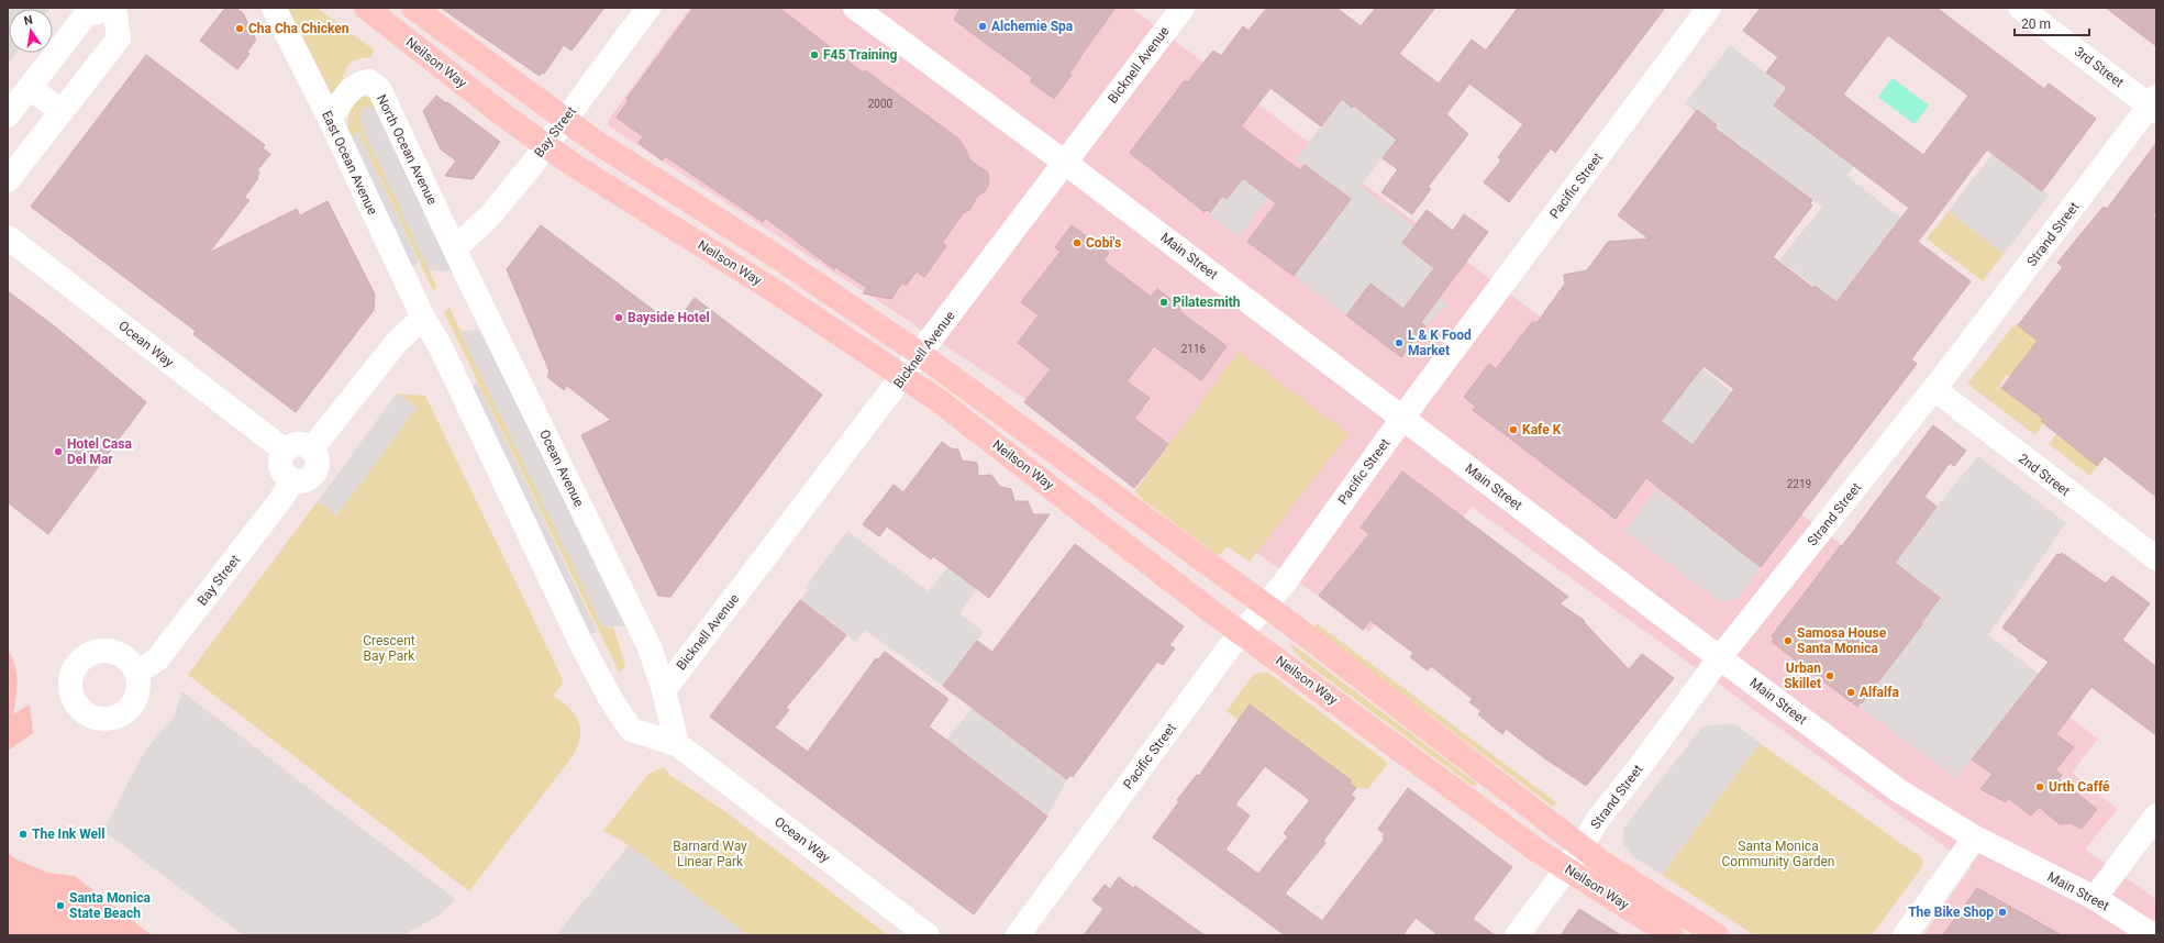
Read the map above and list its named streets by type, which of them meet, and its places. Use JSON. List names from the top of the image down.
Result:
{
  "streets": {
    "main road": ["Neilson Way"],
    "street": [
      "Bicknell Avenue",
      "3rd Street",
      "Bay Street",
      "North Ocean Avenue",
      "East Ocean Avenue",
      "Pacific Street",
      "Strand Street",
      "Main Street",
      "Ocean Way",
      "Ocean Avenue",
      "2nd Street"
    ]
  },
  "crossings": [
    ["Neilson Way", "Bicknell Avenue"],
    ["Neilson Way", "Bay Street"],
    ["Neilson Way", "Pacific Street"],
    ["Neilson Way", "Strand Street"],
    ["Bicknell Avenue", "Main Street"],
    ["Bicknell Avenue", "Ocean Avenue"],
    ["3rd Street", "Strand Street"],
    ["Bay Street", "North Ocean Avenue"],
    ["Bay Street", "Ocean Way"],
    ["Bay Street", "Ocean Avenue"],
    ["North Ocean Avenue", "East Ocean Avenue"],
    ["North Ocean Avenue", "Ocean Avenue"],
    ["East Ocean Avenue", "Ocean Way"],
    ["Pacific Street", "Main Street"],
    ["Strand Street", "Main Street"],
    ["Strand Street", "2nd Street"]
  ],
  "parks": ["Crescent Bay Park", "Barnard Way Linear Park", "Santa Monica Community Garden"],
  "places": [
    "Alchemie Spa",
    "Cha Cha Chicken",
    "F45 Training",
    "Cobi's",
    "Pilatesmith",
    "Bayside Hotel",
    "L & K Food Market",
    "Kafe K",
    "Hotel Casa Del Mar",
    "Samosa House Santa Monica",
    "Urban Skillet",
    "Alfalfa",
    "Urth Caffé",
    "The Ink Well",
    "Santa Monica State Beach",
    "The Bike Shop"
  ],
  "house_numbers": ["2000", "2116", "2219"],
  "scale_bar": "20 m",
  "north": "top"
}
